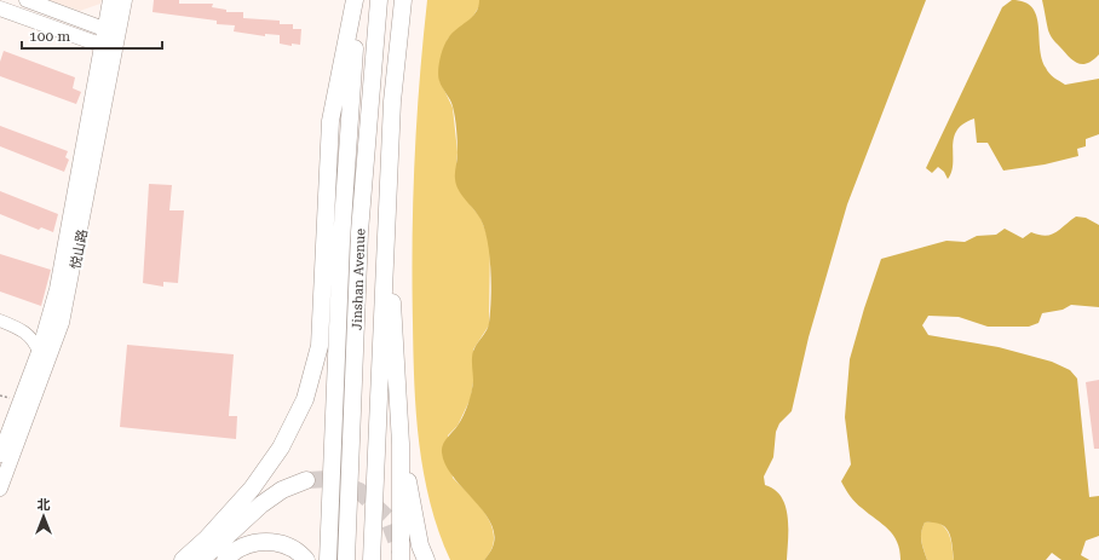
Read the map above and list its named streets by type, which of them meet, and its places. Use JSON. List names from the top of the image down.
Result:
{
  "streets": {
    "highway": ["Jinshan Avenue"],
    "main road": ["悦山路"]
  },
  "scale_bar": "100 m",
  "north": "top"
}
